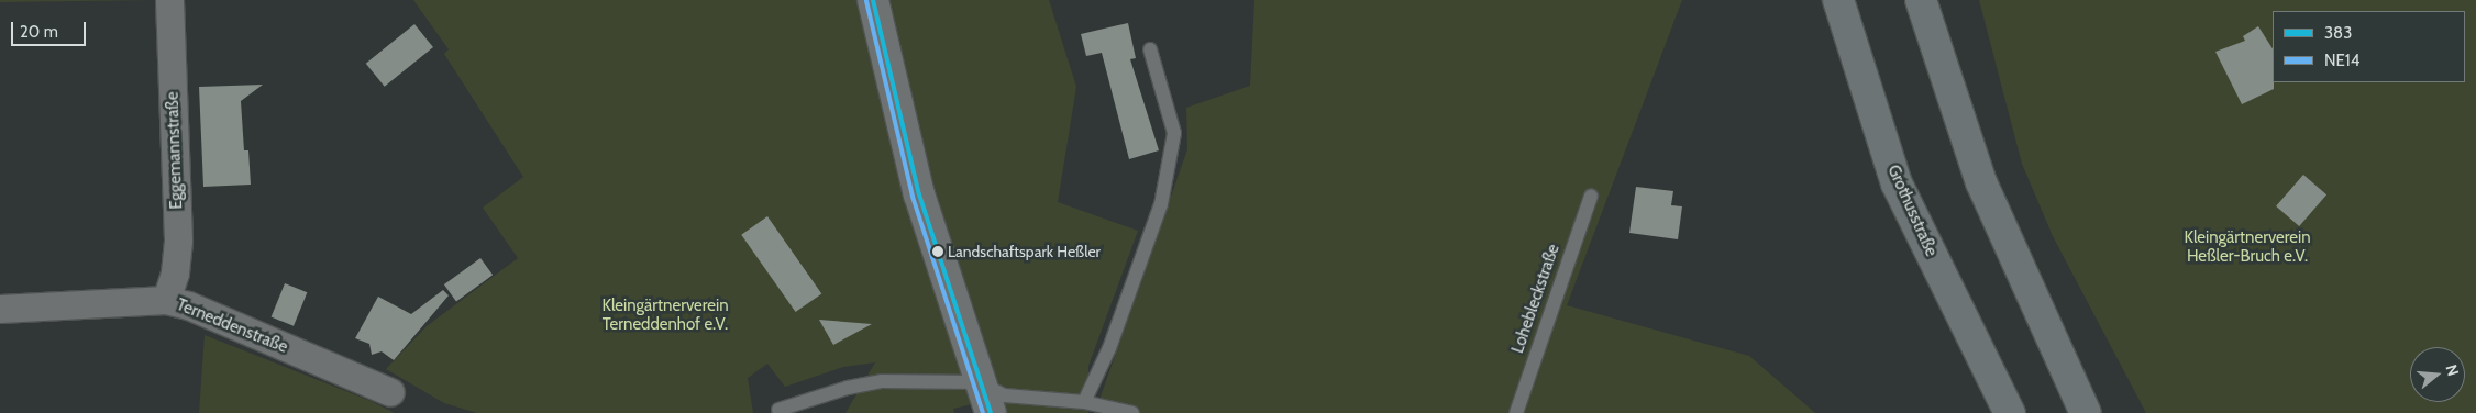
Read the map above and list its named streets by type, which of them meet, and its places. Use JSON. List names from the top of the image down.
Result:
{
  "streets": {
    "main road": ["Grothusstraße"],
    "street": ["Eggemannstraße", "Terneddenstraße"],
    "lane": ["Lohebleckstraße"]
  },
  "crossings": [
    ["Eggemannstraße", "Terneddenstraße"]
  ],
  "parks": ["Kleingärtnerverein Heßler-Bruch e.V.", "Kleingärtnerverein Terneddenhof e.V."],
  "places": ["Landschaftspark Heßler"],
  "lines": ["transit line 383", "transit line NE14"],
  "legend": ["383", "NE14"],
  "scale_bar": "20 m",
  "north": "right"
}
